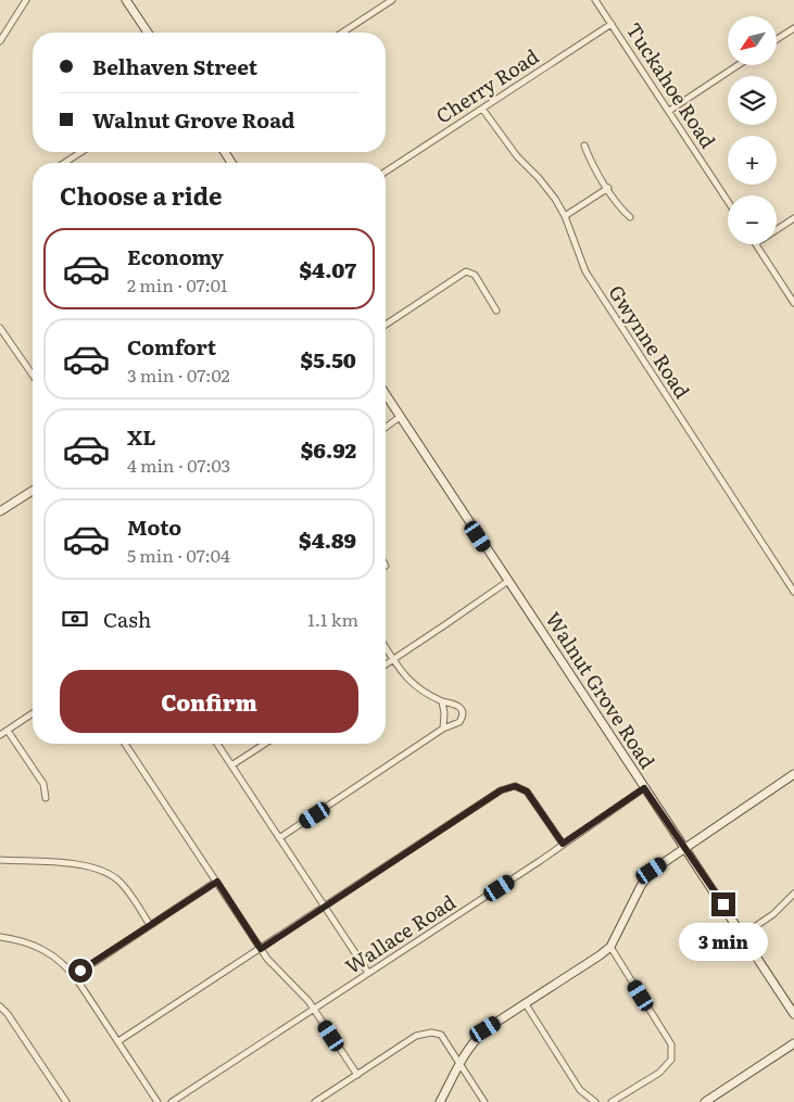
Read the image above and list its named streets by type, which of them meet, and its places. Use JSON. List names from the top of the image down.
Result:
{
  "streets": {
    "main road": ["Walnut Grove Road"],
    "street": [
      "Tuckahoe Road",
      "Cherry Road",
      "Gwynne Road",
      "Wallace Road"
    ]
  },
  "crossings": [
    ["Tuckahoe Road", "Cherry Road"],
    ["Cherry Road", "Gwynne Road"],
    ["Walnut Grove Road", "Wallace Road"]
  ],
  "north": "bottom left",
  "page": {
    "map_buttons": ["+", "−"],
    "banner": ["Belhaven Street", "Walnut Grove Road"],
    "heading": "Choose a ride",
    "list": [
      {
        "name": "Economy",
        "note": "2 min · 07:01",
        "value": "$4.07"
      },
      {
        "name": "Comfort",
        "note": "3 min · 07:02",
        "value": "$5.50"
      },
      {
        "name": "XL",
        "note": "4 min · 07:03",
        "value": "$6.92"
      },
      {
        "name": "Moto",
        "note": "5 min · 07:04",
        "value": "$4.89"
      }
    ],
    "pay": ["Cash", "1.1 km"],
    "buttons": "Confirm",
    "bubble": "3 min"
  }
}
